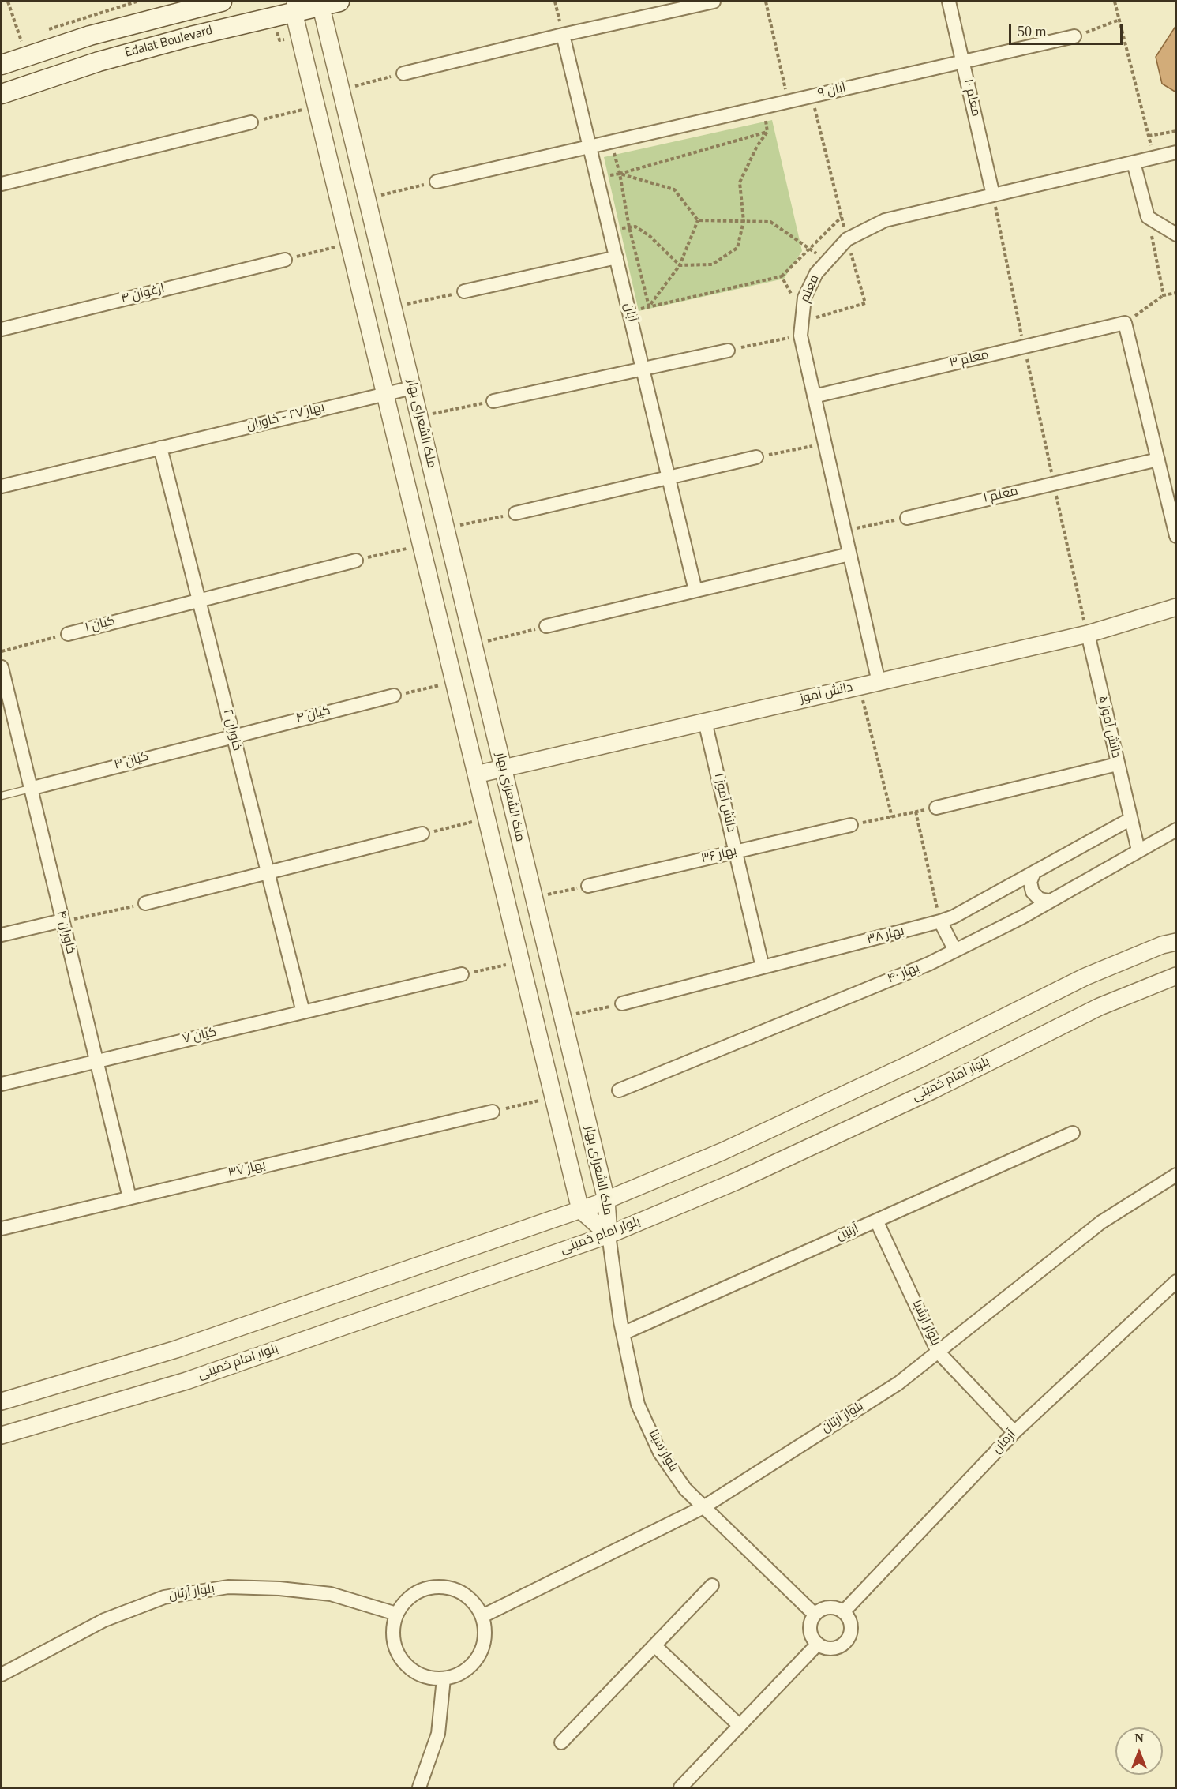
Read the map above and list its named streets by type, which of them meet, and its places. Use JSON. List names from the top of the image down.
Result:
{
  "streets": {
    "main road": ["Edalat Boulevard"],
    "street": [
      "آبان ۹",
      "معلم ۱۰",
      "معلم",
      "ارغوان ۴",
      "آبان",
      "معلم ۳",
      "بهار ۲۷ - خاوران",
      "ملک الشعرای بهار",
      "معلم ۱",
      "کیان ۱",
      "دانش آموز",
      "کیان ۴",
      "دانش آموز ۵",
      "خاوران ۲",
      "کیان ۳",
      "دانش آموز ۱",
      "بهار ۳۶",
      "خاوران ۴",
      "بهار ۳۸",
      "بهار ۴۰",
      "کیان ۷",
      "بلوار امام خمینی",
      "بهار ۳۷",
      "آرتین",
      "بلوار ارشیا",
      "بلوار آرتان",
      "آرمان",
      "بلوار سینا"
    ]
  },
  "crossings": [
    ["Edalat Boulevard", "ملک الشعرای بهار"],
    ["آبان ۹", "معلم ۱۰"],
    ["آبان ۹", "آبان"],
    ["معلم ۱۰", "معلم"],
    ["معلم", "معلم ۳"],
    ["معلم", "دانش آموز"],
    ["بهار ۲۷ - خاوران", "ملک الشعرای بهار"],
    ["بهار ۲۷ - خاوران", "خاوران ۲"],
    ["ملک الشعرای بهار", "دانش آموز"],
    ["ملک الشعرای بهار", "بلوار امام خمینی"],
    ["ملک الشعرای بهار", "بلوار سینا"],
    ["کیان ۱", "خاوران ۲"],
    ["دانش آموز", "دانش آموز ۵"],
    ["دانش آموز", "دانش آموز ۱"],
    ["کیان ۴", "خاوران ۲"],
    ["کیان ۴", "کیان ۳"],
    ["دانش آموز ۵", "بهار ۳۸"],
    ["دانش آموز ۵", "بهار ۴۰"],
    ["خاوران ۲", "کیان ۳"],
    ["خاوران ۲", "کیان ۷"],
    ["کیان ۳", "خاوران ۴"],
    ["دانش آموز ۱", "بهار ۳۶"],
    ["دانش آموز ۱", "بهار ۳۸"],
    ["خاوران ۴", "کیان ۷"],
    ["خاوران ۴", "بهار ۳۷"],
    ["بلوار امام خمینی", "بلوار سینا"],
    ["آرتین", "بلوار ارشیا"],
    ["آرتین", "بلوار سینا"],
    ["بلوار ارشیا", "بلوار آرتان"],
    ["بلوار ارشیا", "آرمان"],
    ["بلوار آرتان", "بلوار سینا"],
    ["آرمان", "بلوار سینا"]
  ],
  "scale_bar": "50 m",
  "north": "top"
}
